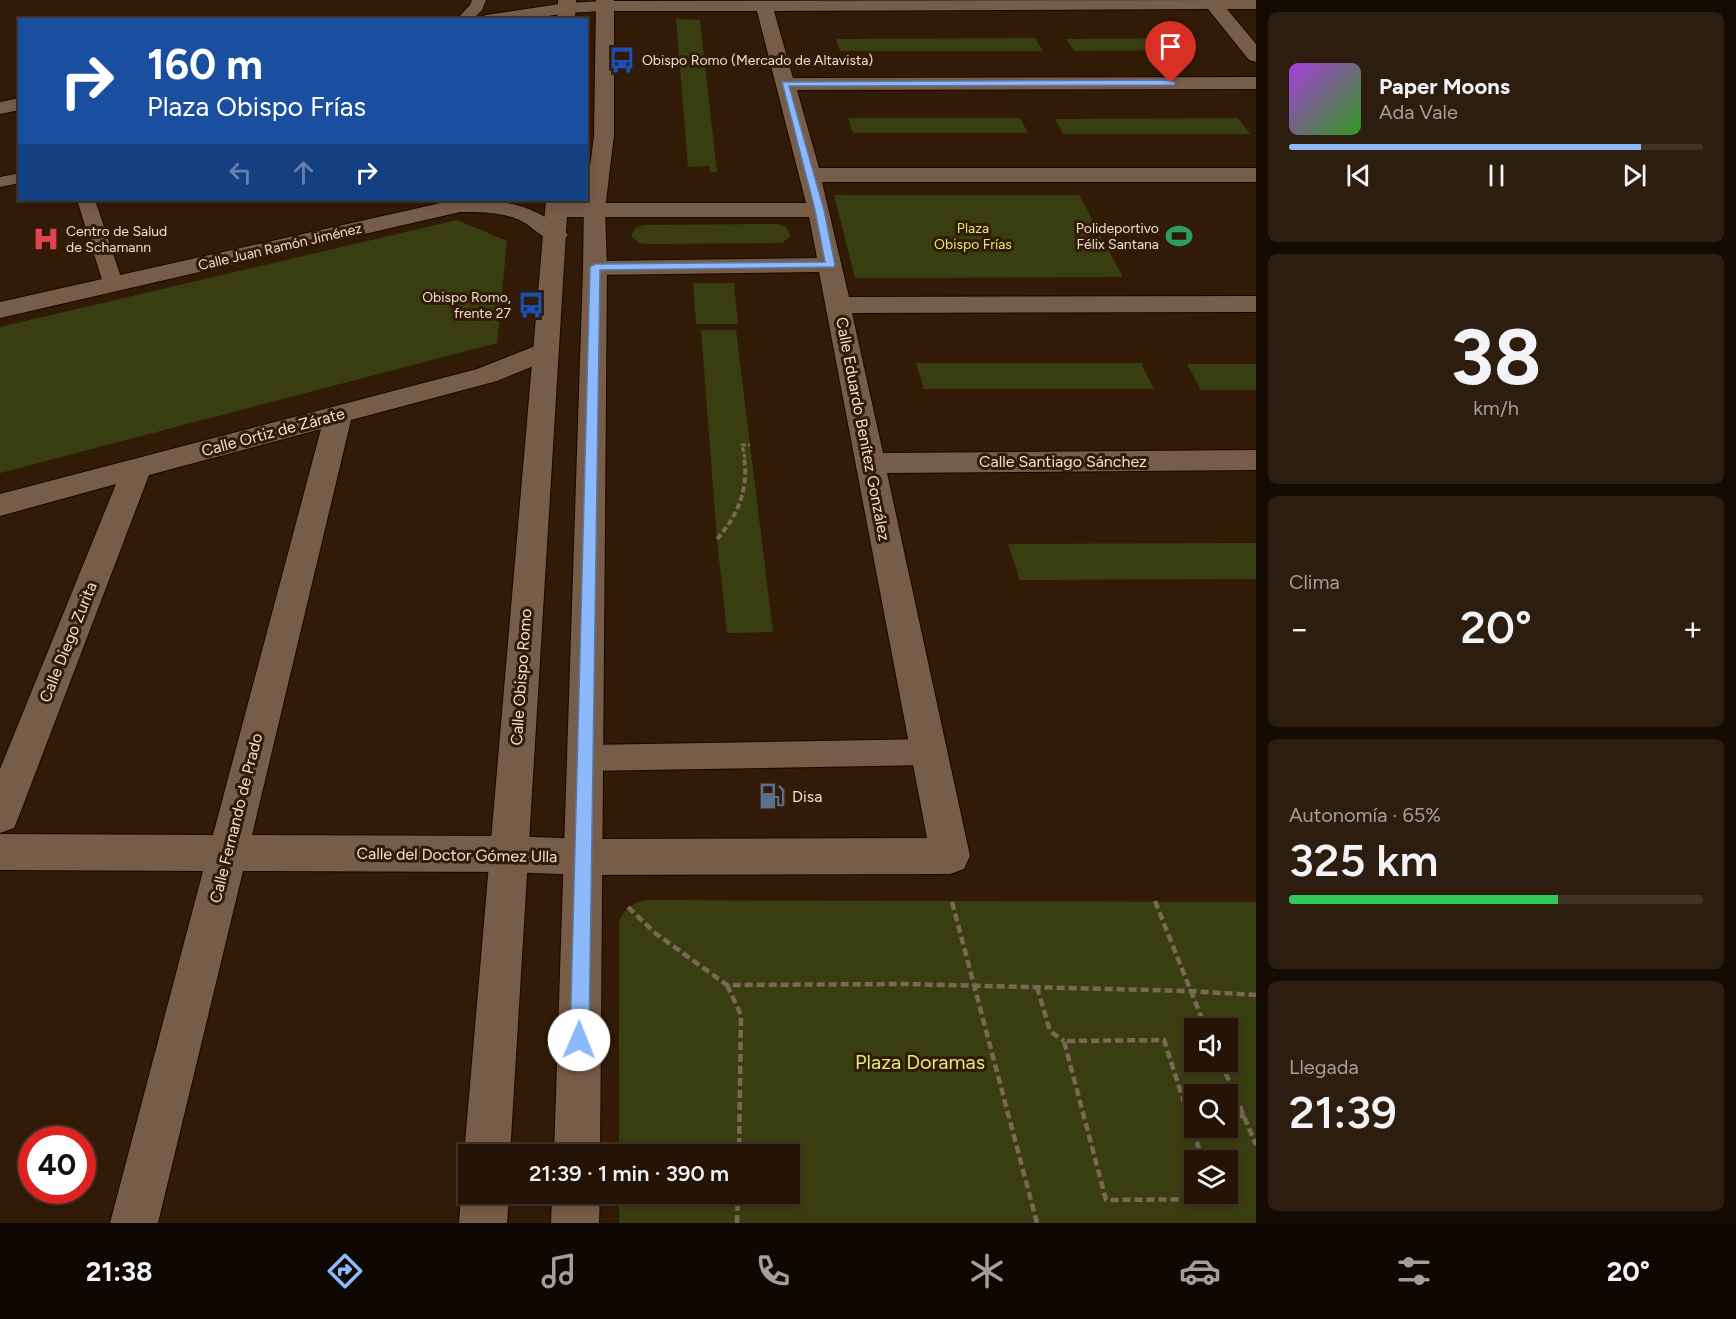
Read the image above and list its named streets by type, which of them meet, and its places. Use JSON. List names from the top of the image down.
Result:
{
  "streets": {
    "street": [
      "Calle Juan Ramón Jiménez",
      "Calle Eduardo Benítez González",
      "Calle Ortiz de Zárate",
      "Calle Santiago Sánchez",
      "Calle Diego Zurita",
      "Calle Obispo Romo",
      "Calle Fernando de Prado",
      "Calle del Doctor Gómez Ulla"
    ]
  },
  "crossings": [
    ["Calle Juan Ramón Jiménez", "Calle Obispo Romo"],
    ["Calle Eduardo Benítez González", "Calle Santiago Sánchez"],
    ["Calle Eduardo Benítez González", "Calle del Doctor Gómez Ulla"],
    ["Calle Ortiz de Zárate", "Calle Diego Zurita"],
    ["Calle Ortiz de Zárate", "Calle Obispo Romo"],
    ["Calle Ortiz de Zárate", "Calle Fernando de Prado"],
    ["Calle Obispo Romo", "Calle del Doctor Gómez Ulla"],
    ["Calle Fernando de Prado", "Calle del Doctor Gómez Ulla"]
  ],
  "parks": ["Plaza Obispo Frías", "Plaza Doramas"],
  "places": {
    "bus stop": ["Obispo Romo (Mercado de Altavista)", "Obispo Romo, frente 27"],
    "sports": ["Polideportivo Félix Santana"],
    "hospital": ["Centro de Salud de Schamann"],
    "fuel station": ["Disa"]
  },
  "page": {
    "turn": ["160 m", "Plaza Obispo Frías"],
    "song": ["Paper Moons", "Ada Vale"],
    "tile": [
      ["38", "km/h"],
      "Clima",
      ["Autonomía · 65%", "325 km"],
      ["Llegada", "21:39"]
    ],
    "heat": ["−", "20°", "+"],
    "limit": "40",
    "trip": "21:39 · 1 min · 390 m",
    "tabs": ["21:38", "20°"]
  }
}
